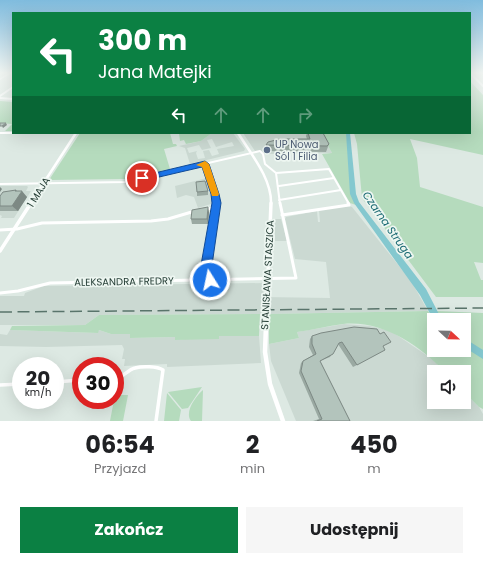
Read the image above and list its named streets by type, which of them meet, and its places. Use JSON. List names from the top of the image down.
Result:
{
  "streets": {
    "street": ["1 MAJA", "STANISŁAWA STASZICA", "ALEKSANDRA FREDRY"]
  },
  "crossings": [
    ["STANISŁAWA STASZICA", "ALEKSANDRA FREDRY"]
  ],
  "water": ["Czarna Struga"],
  "places": ["UP Nowa Sól 1 Filia"],
  "north": "right",
  "page": {
    "turn": ["300 m", "Jana Matejki"],
    "speed": "20 km/h",
    "limit": "30",
    "eta": [
      "06:54",
      "Przyjazd",
      "2",
      "min",
      "450",
      "m"
    ],
    "buttons": ["Zakończ", "Udostępnij"]
  }
}
